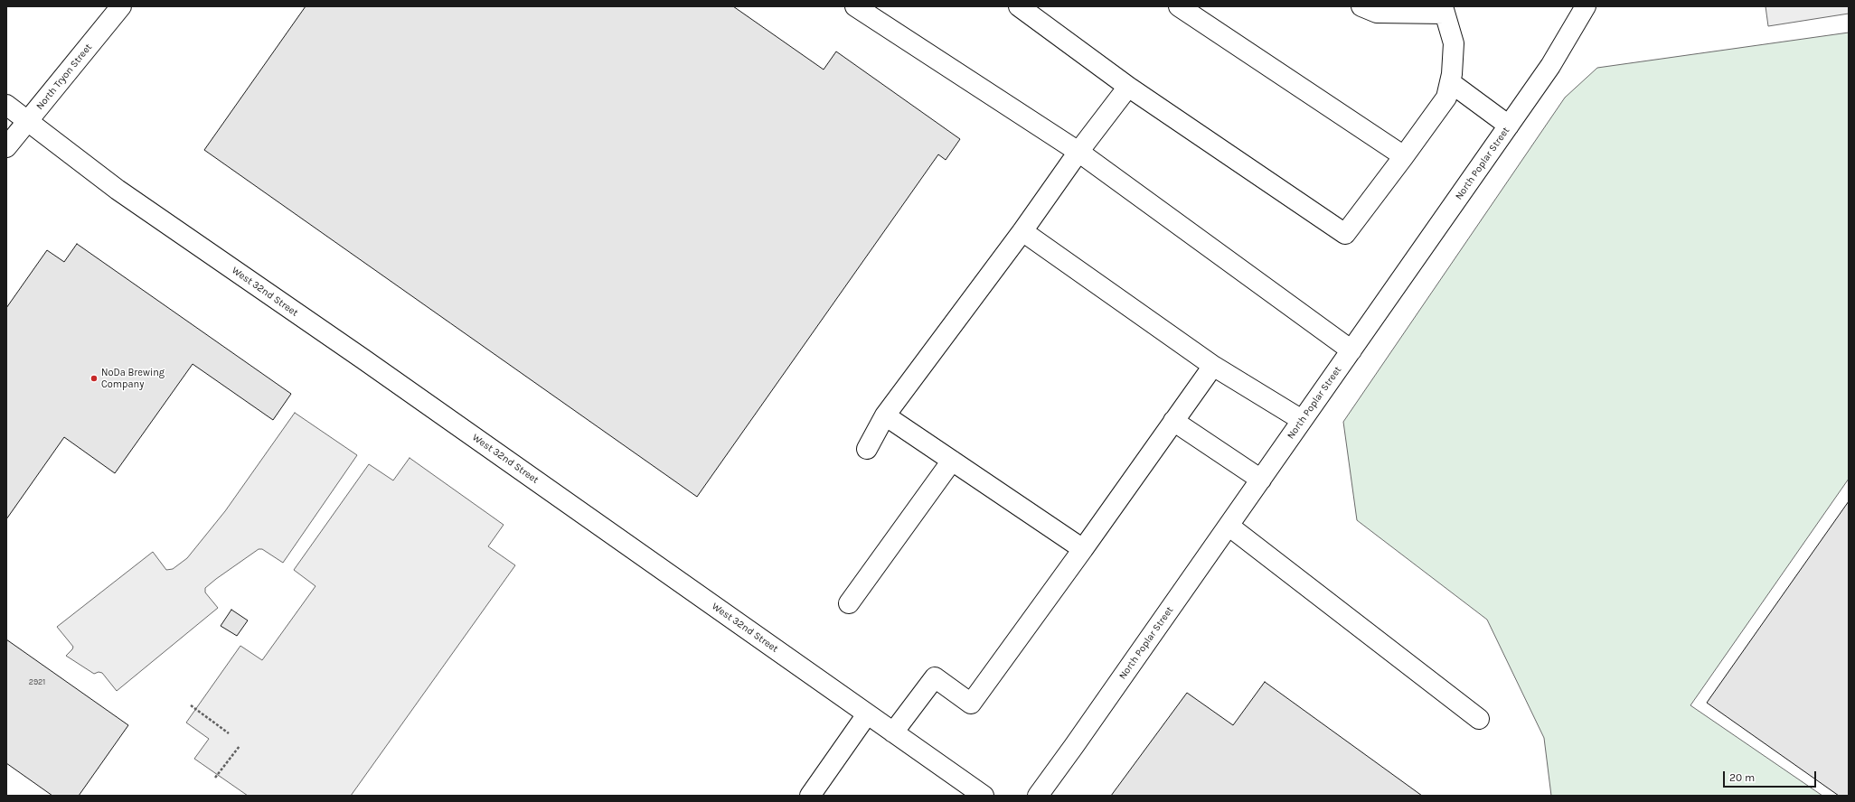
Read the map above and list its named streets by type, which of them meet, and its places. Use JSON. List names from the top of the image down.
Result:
{
  "streets": {
    "street": ["North Tryon Street", "North Poplar Street", "West 32nd Street"]
  },
  "crossings": [
    ["North Tryon Street", "West 32nd Street"]
  ],
  "places": ["NoDa Brewing Company"],
  "house_numbers": ["2921"],
  "scale_bar": "20 m"
}
